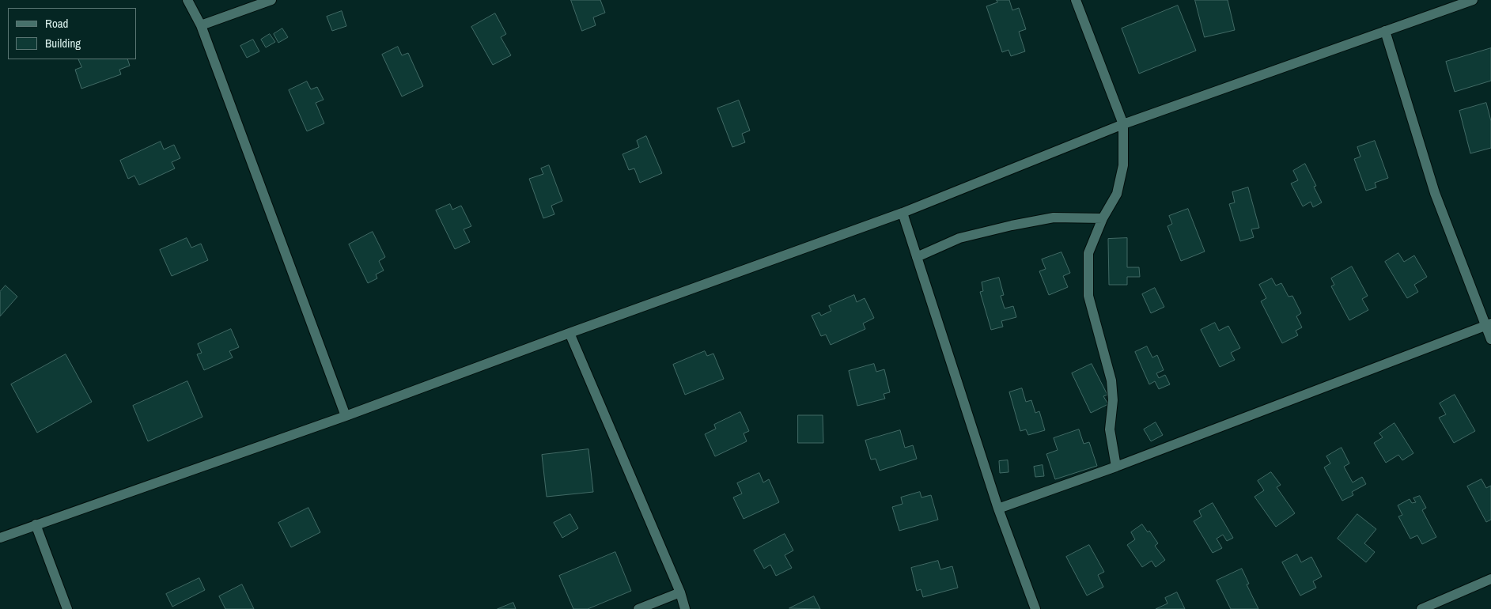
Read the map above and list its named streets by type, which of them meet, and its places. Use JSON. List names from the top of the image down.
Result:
{
  "legend": ["Road", "Building"]
}
